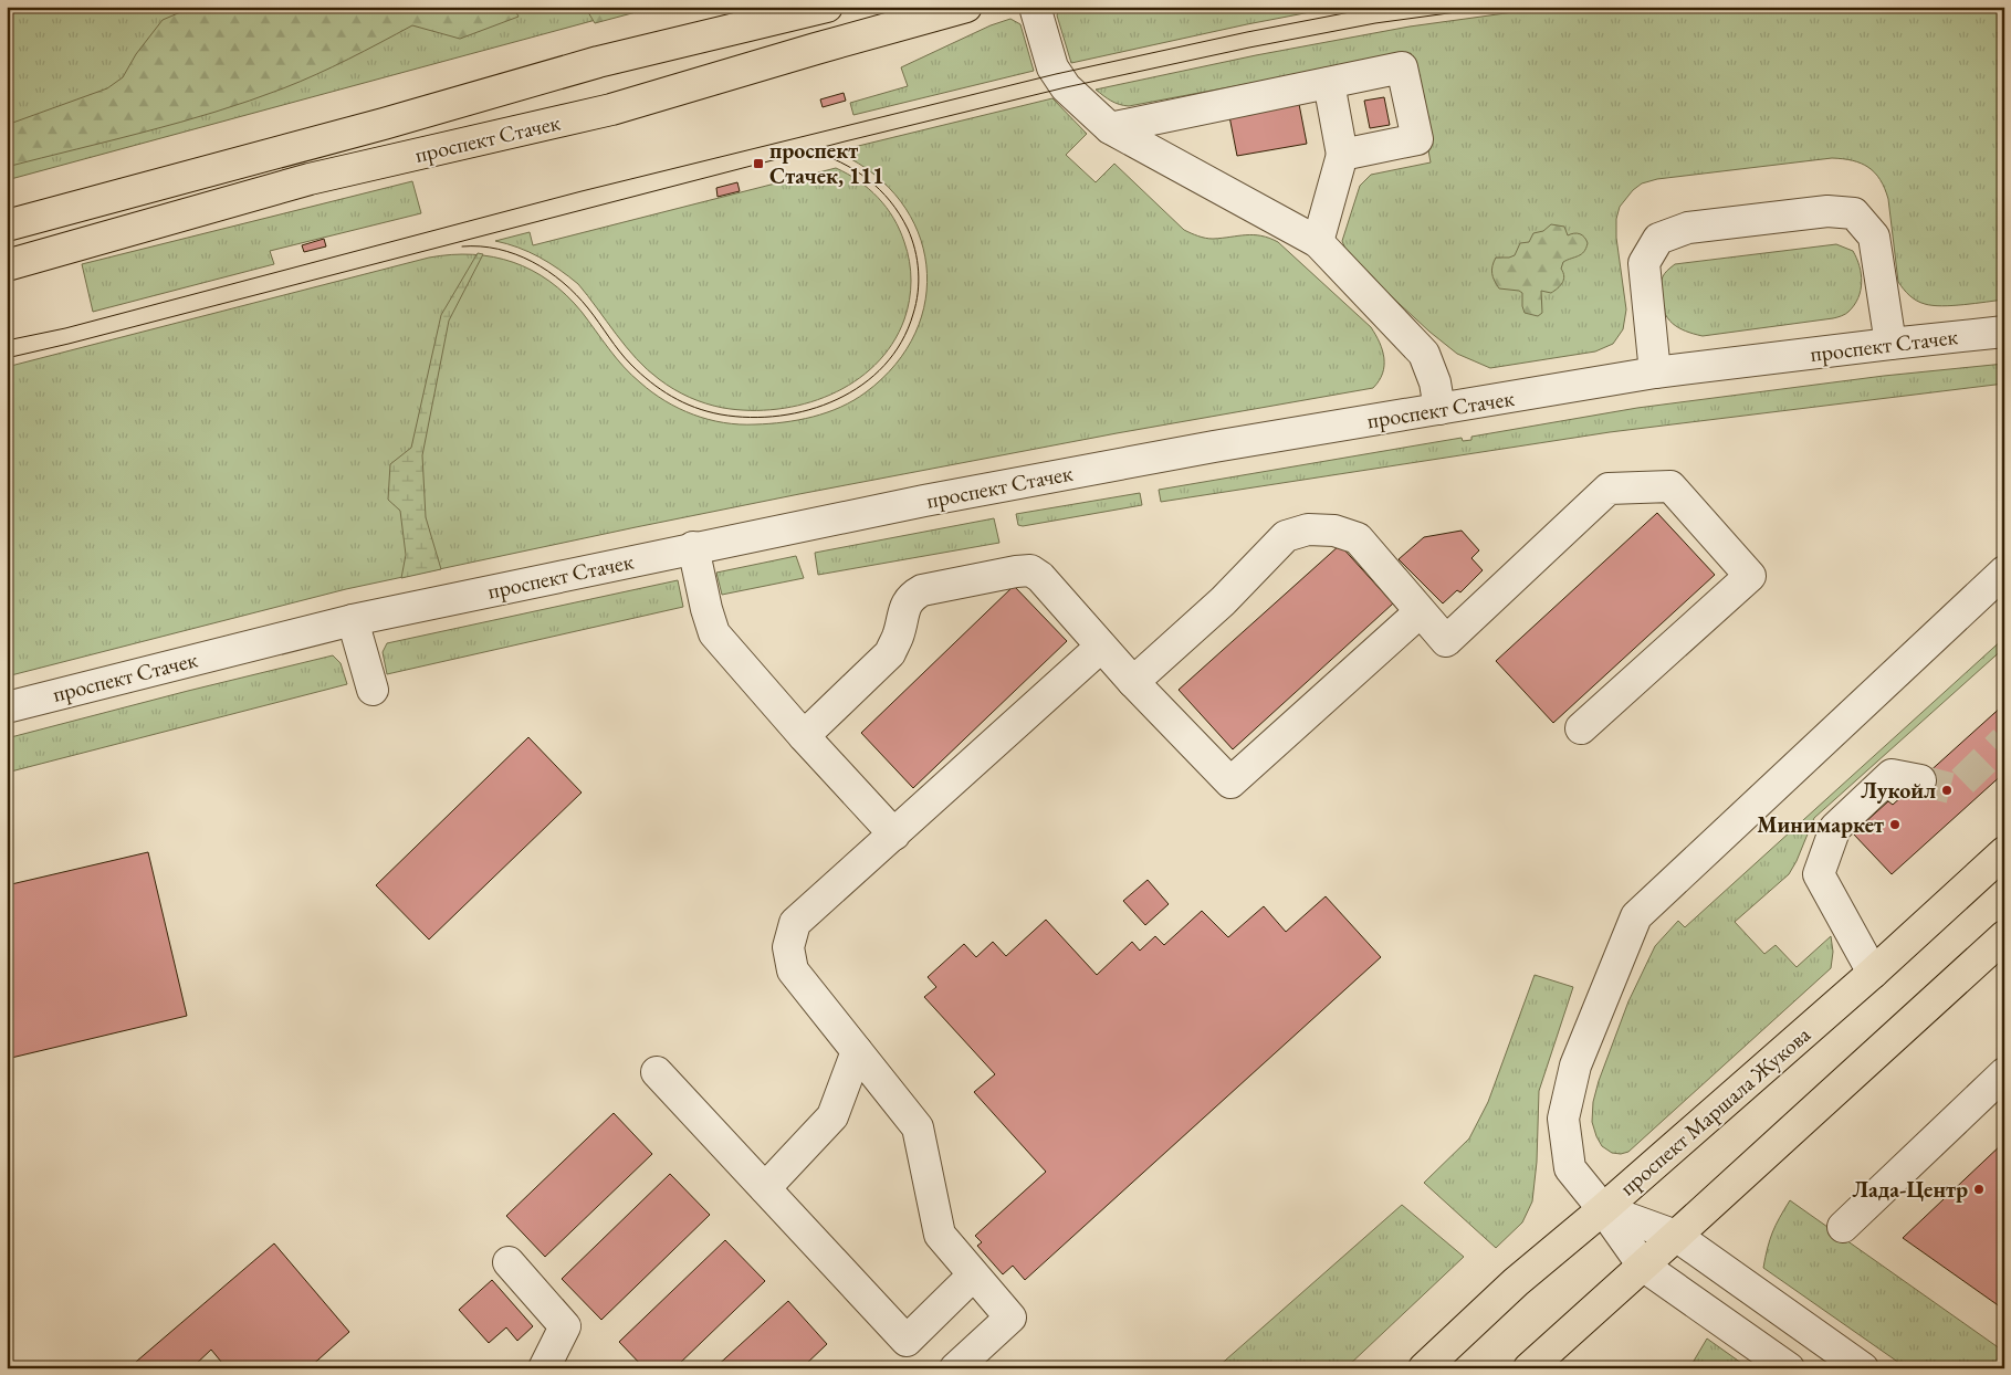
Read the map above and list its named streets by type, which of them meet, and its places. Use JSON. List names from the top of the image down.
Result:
{
  "streets": {
    "main road": ["проспект Стачек", "проспект Маршала Жукова"]
  },
  "places": {
    "transit": ["проспект Стачек, 111"],
    "other": ["Лукойл", "Минимаркет", "Лада-Центр"]
  }
}
